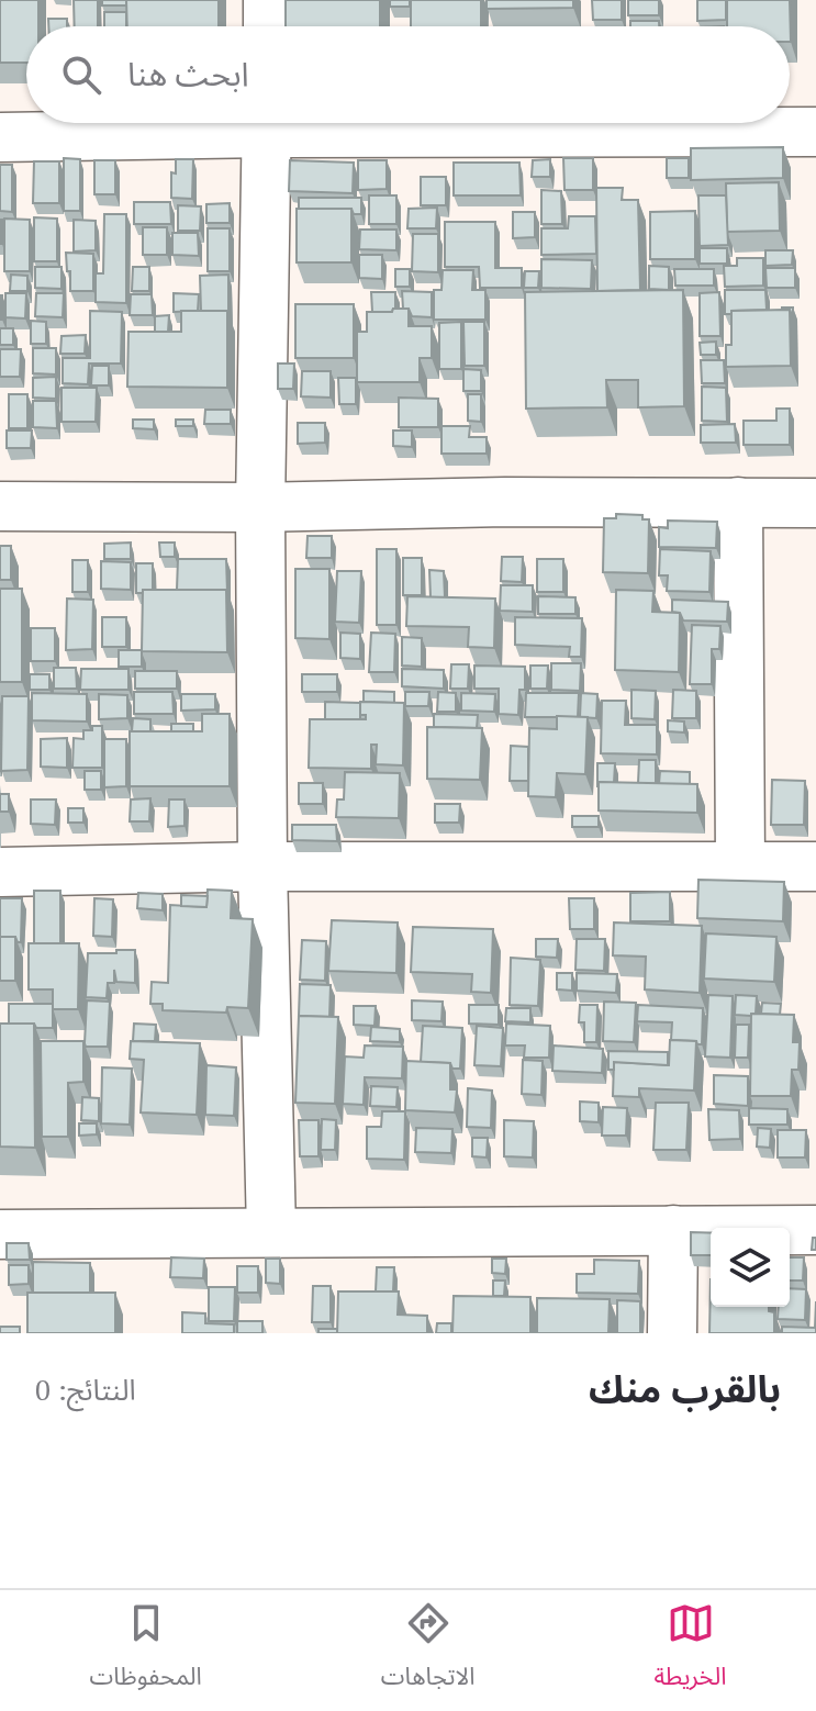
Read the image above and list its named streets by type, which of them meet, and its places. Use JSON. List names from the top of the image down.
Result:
{
  "page": {
    "search": "ابحث هنا",
    "heading": ["بالقرب منك", "النتائج: 0"],
    "nav": ["الخريطة", "الاتجاهات", "المحفوظات"]
  }
}
